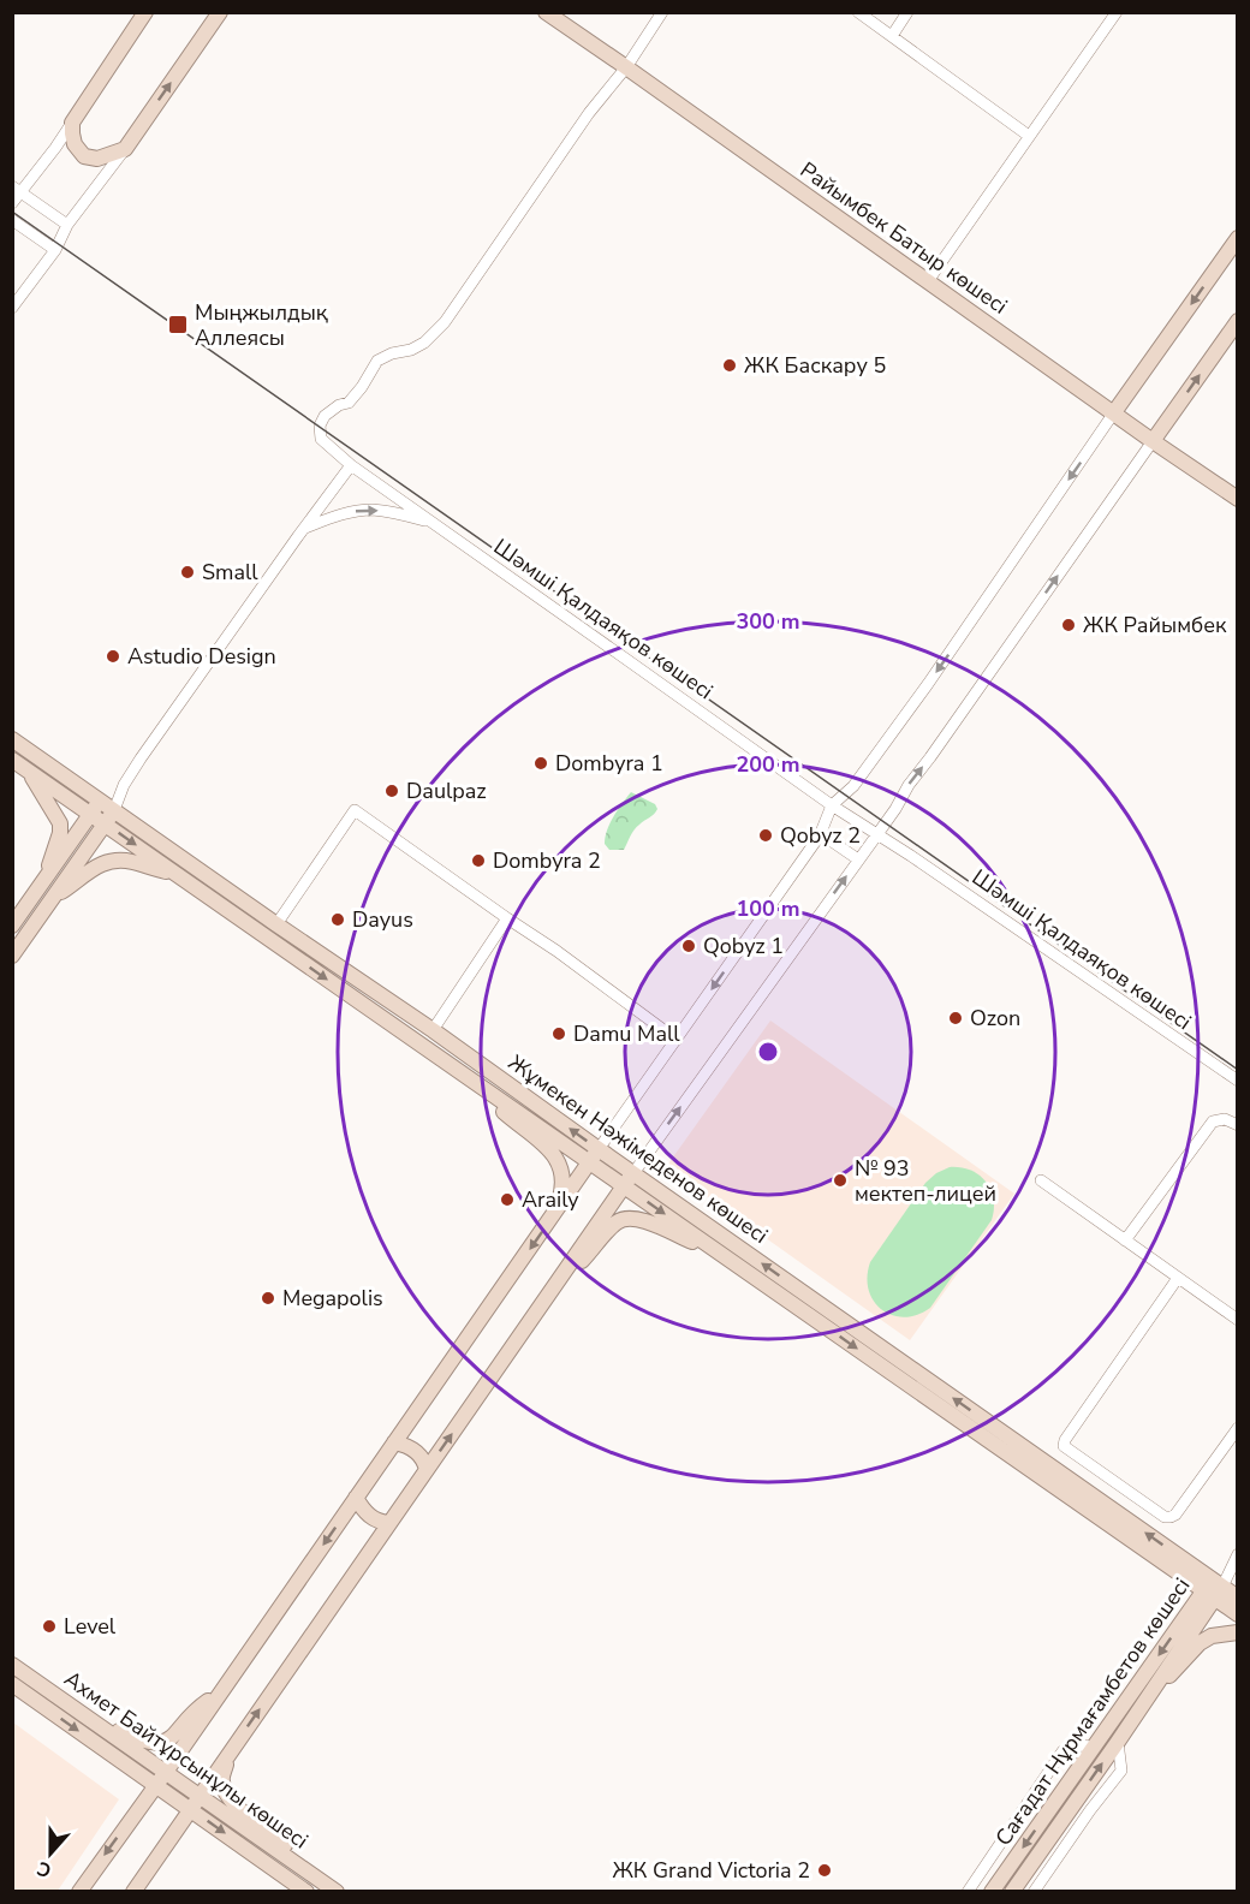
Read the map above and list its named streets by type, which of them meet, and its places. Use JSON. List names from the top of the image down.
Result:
{
  "streets": {
    "street": [
      "Райымбек Батыр көшесі",
      "Шәмші Қалдаяқов көшесі",
      "Жұмекен Нәжімеденов көшесі",
      "Сағадат Нұрмағамбетов көшесі",
      "Ахмет Байтұрсынұлы көшесі"
    ]
  },
  "crossings": [
    ["Райымбек Батыр көшесі", "Шәмші Қалдаяқов көшесі"],
    ["Жұмекен Нәжімеденов көшесі", "Сағадат Нұрмағамбетов көшесі"]
  ],
  "places": {
    "transit": ["Мыңжылдық Аллеясы"],
    "other": [
      "ЖК Баскару 5",
      "Small",
      "ЖК Райымбек",
      "Astudio Design",
      "Dombyra 1",
      "Daulpaz",
      "Qobyz 2",
      "Dombyra 2",
      "Dayus",
      "Qobyz 1",
      "Ozon",
      "Damu Mall",
      "№ 93 мектеп-лицей",
      "Araily",
      "Megapolis",
      "Level",
      "ЖК Grand Victoria 2"
    ]
  },
  "north": "bottom",
  "rings": ["300 m", "200 m", "100 m"]
}
